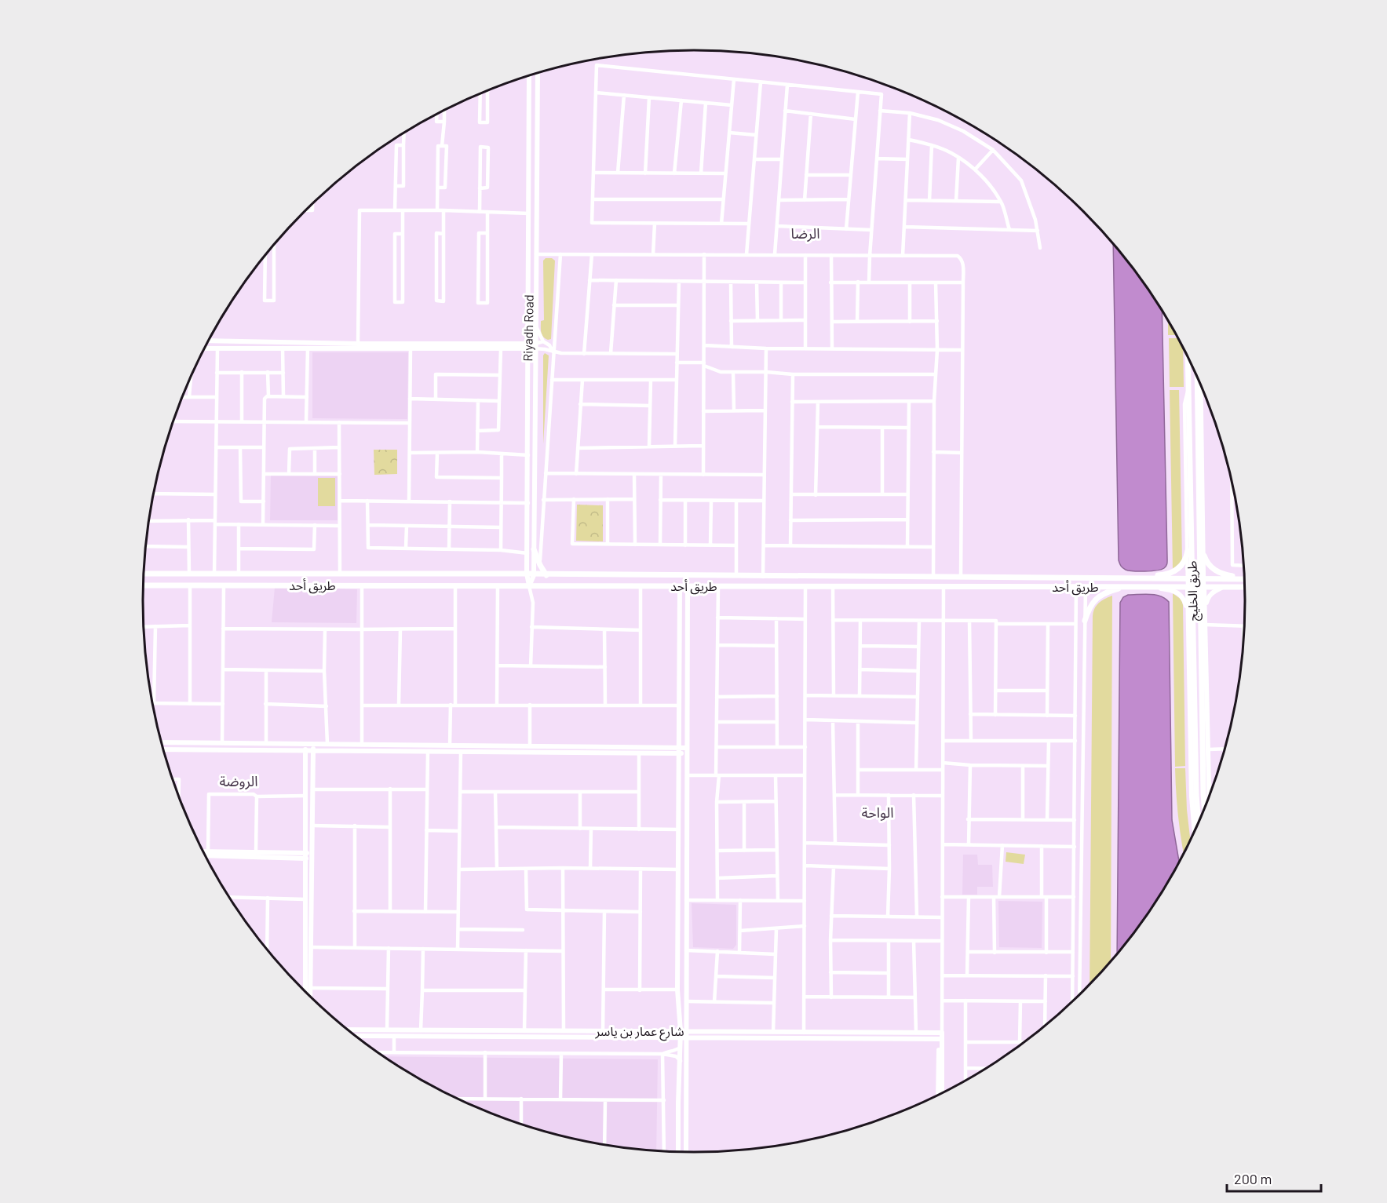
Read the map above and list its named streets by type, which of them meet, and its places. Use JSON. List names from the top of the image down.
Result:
{
  "streets": {
    "main road": ["طريق أحد", "طريق الخليج"],
    "street": ["Riyadh Road", "شارع عمار بن ياسر"]
  },
  "crossings": [
    ["Riyadh Road", "طريق أحد"]
  ],
  "districts": ["الرضا", "الروضة", "الواحة"],
  "scale_bar": "200 m"
}
